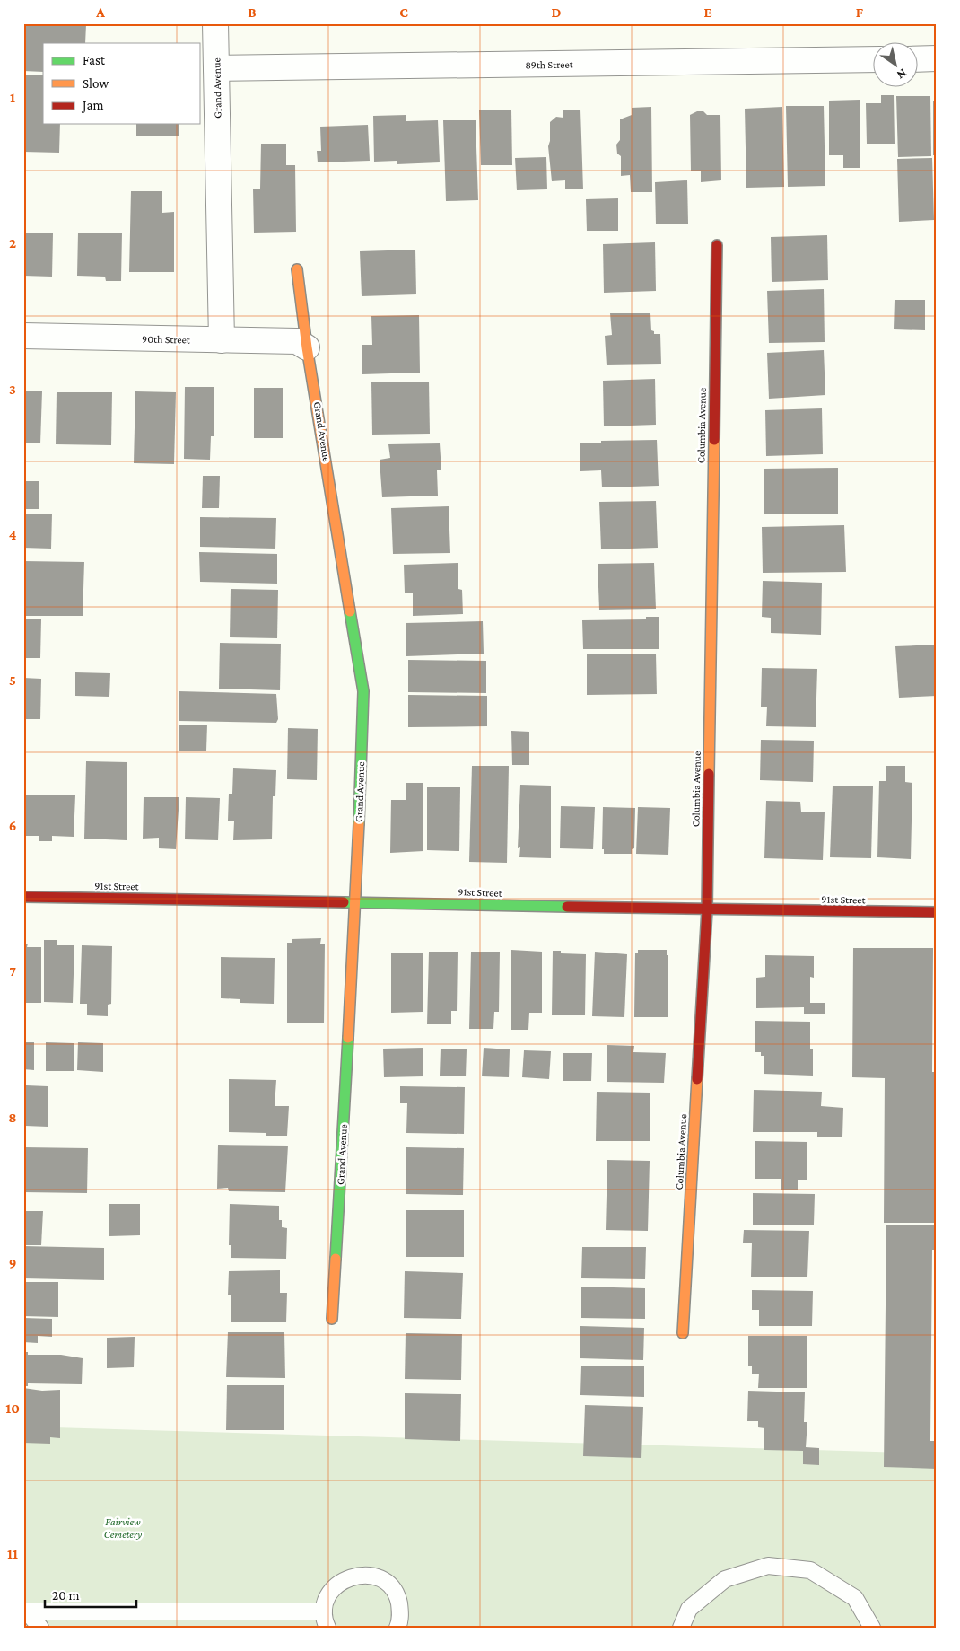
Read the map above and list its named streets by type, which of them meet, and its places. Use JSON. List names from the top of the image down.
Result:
{
  "streets": {
    "street": [
      "89th Street",
      "Grand Avenue",
      "90th Street",
      "Columbia Avenue",
      "91st Street"
    ]
  },
  "crossings": [
    ["89th Street", "Grand Avenue"],
    ["Grand Avenue", "90th Street"],
    ["Grand Avenue", "91st Street"],
    ["Columbia Avenue", "91st Street"]
  ],
  "parks": ["Fairview Cemetery"],
  "legend": ["Fast", "Slow", "Jam"],
  "scale_bar": "20 m",
  "north": "bottom right",
  "grid": {
    "columns": [
      "A",
      "B",
      "C",
      "D",
      "E",
      "F"
    ],
    "rows": [
      "1",
      "2",
      "3",
      "4",
      "5",
      "6",
      "7",
      "8",
      "9",
      "10",
      "11"
    ]
  }
}
